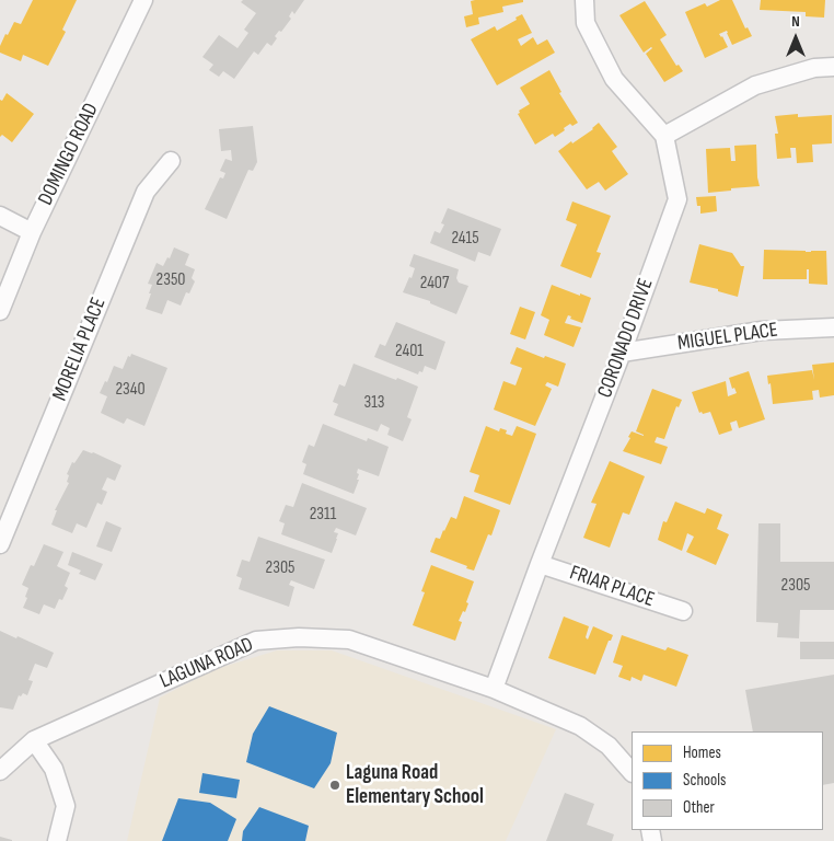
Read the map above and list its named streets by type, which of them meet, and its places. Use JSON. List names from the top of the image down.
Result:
{
  "streets": {
    "street": [
      "DOMINGO ROAD",
      "MIGUEL PLACE",
      "CORONADO DRIVE",
      "MORELIA PLACE",
      "FRIAR PLACE",
      "LAGUNA ROAD"
    ]
  },
  "crossings": [
    ["MIGUEL PLACE", "CORONADO DRIVE"],
    ["CORONADO DRIVE", "FRIAR PLACE"],
    ["CORONADO DRIVE", "LAGUNA ROAD"]
  ],
  "places": ["Laguna Road Elementary School"],
  "house_numbers": [
    "2415",
    "2350",
    "2407",
    "2401",
    "2340",
    "313",
    "2311",
    "2305",
    "2305"
  ],
  "legend": ["Homes", "Schools", "Other"],
  "north": "top"
}
